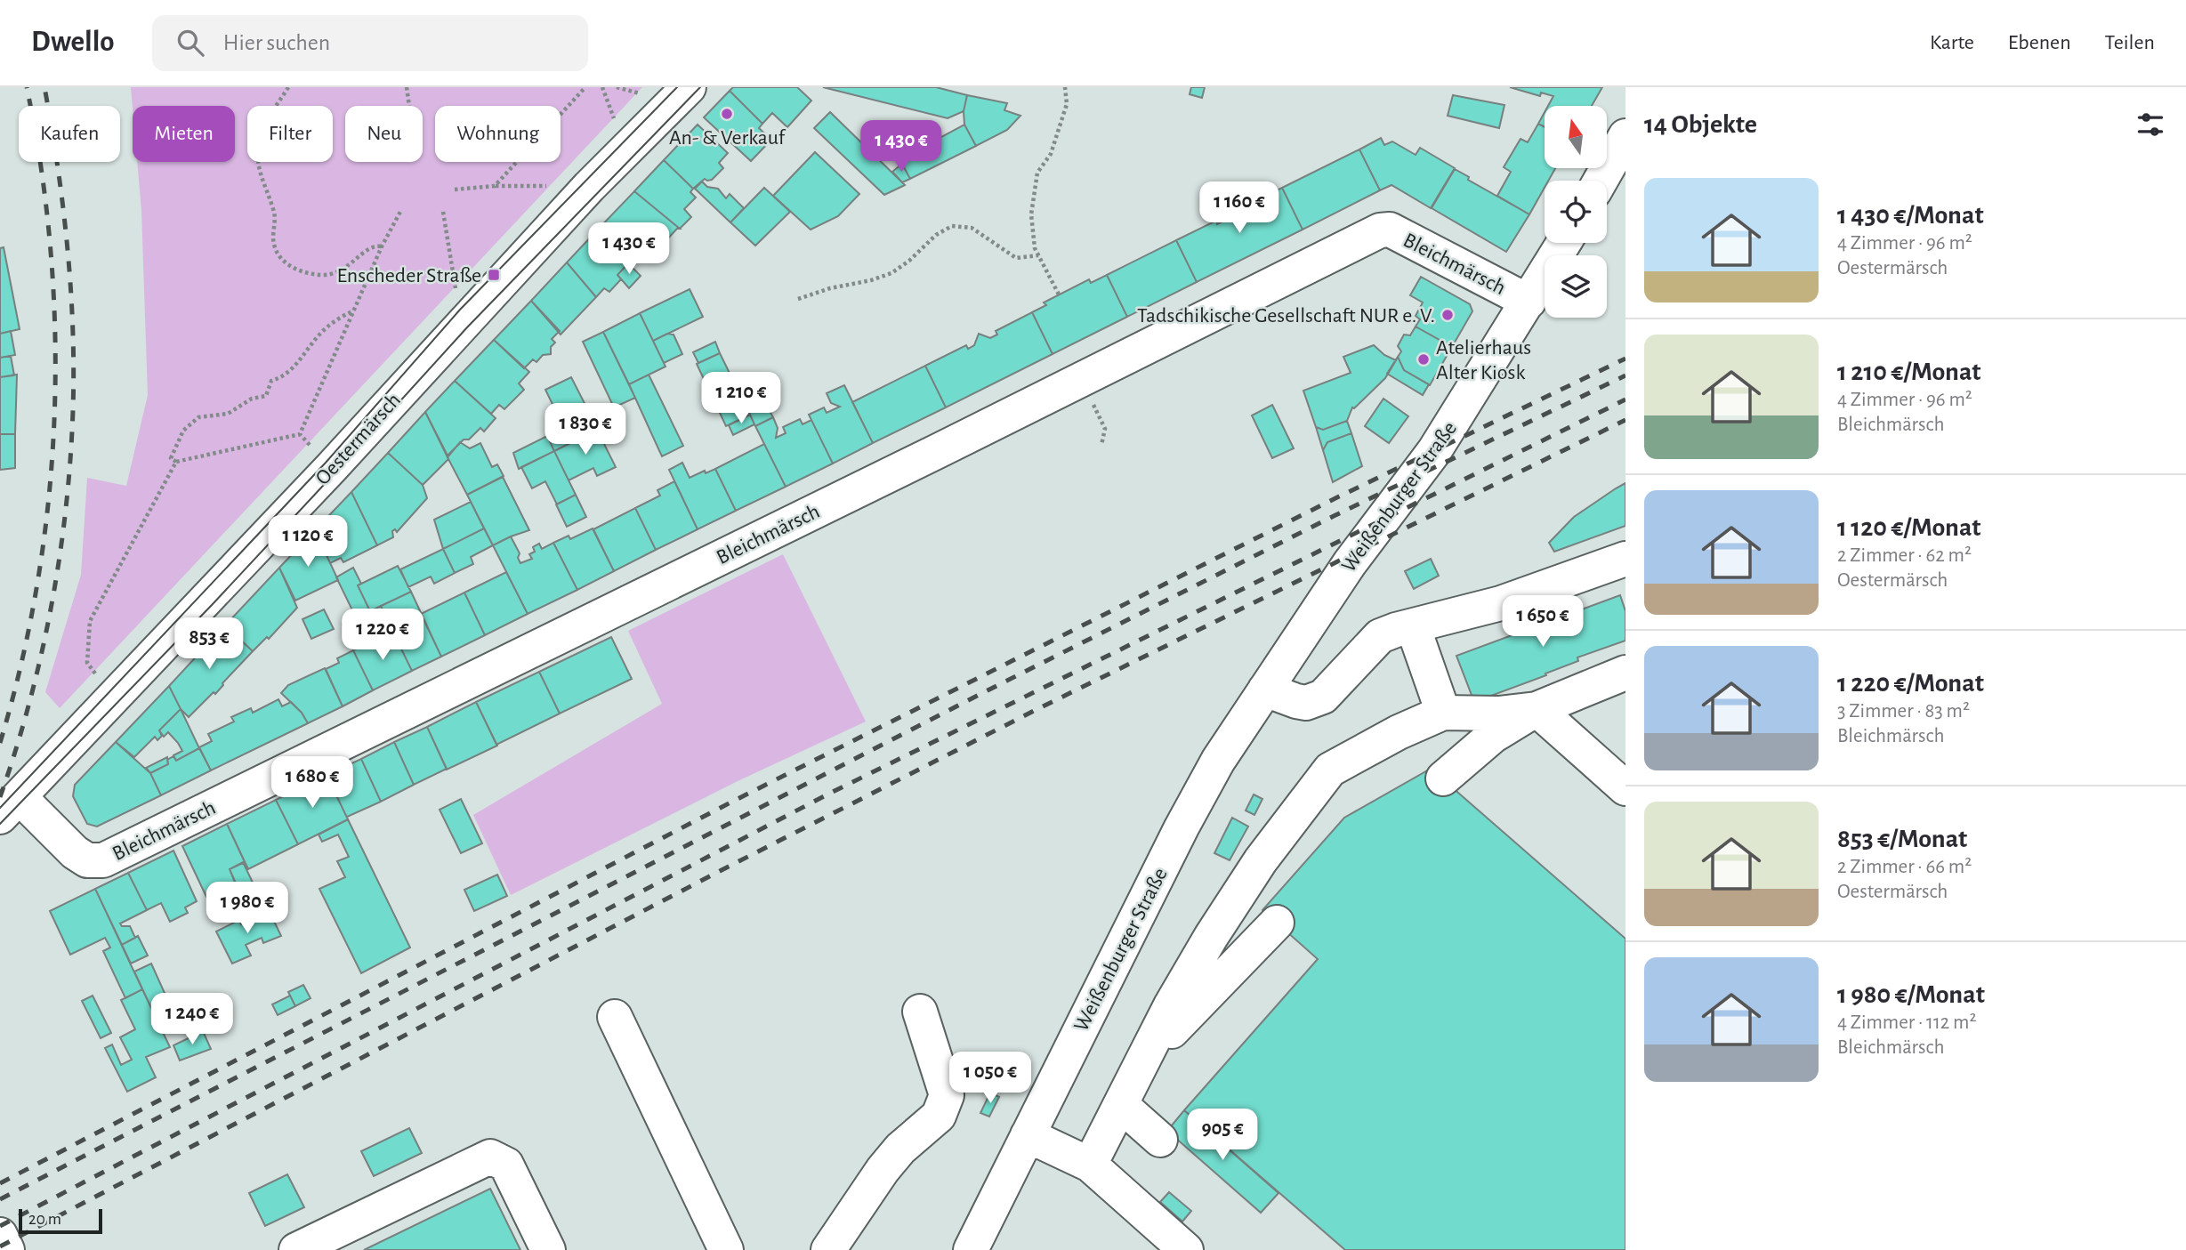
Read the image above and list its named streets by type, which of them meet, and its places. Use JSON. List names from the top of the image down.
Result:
{
  "streets": {
    "street": ["Bleichmärsch", "Oestermärsch", "Weißenburger Straße"]
  },
  "crossings": [
    ["Bleichmärsch", "Oestermärsch"],
    ["Bleichmärsch", "Weißenburger Straße"]
  ],
  "places": {
    "other": ["An- & Verkauf", "Tadschikische Gesellschaft NUR e. V.", "Atelierhaus Alter Kiosk"],
    "transit": ["Enscheder Straße"]
  },
  "scale_bar": "20 m",
  "north": "top",
  "page": {
    "header": "Dwello",
    "search": "Hier suchen",
    "nav": ["Karte", "Ebenen", "Teilen"],
    "heading": "14 Objekte",
    "chip": [
      "Kaufen",
      "Mieten",
      "Filter",
      "Neu",
      "Wohnung"
    ],
    "price": [
      "1 430 €",
      "1 160 €",
      "1 430 €",
      "1 210 €",
      "1 830 €",
      "1 120 €",
      "1 650 €",
      "1 220 €",
      "853 €",
      "1 680 €",
      "1 980 €",
      "1 240 €",
      "1 050 €",
      "905 €"
    ],
    "list": [
      {
        "name": "1 430 €/Monat",
        "note": "4 Zimmer · 96 m² · Oestermärsch"
      },
      {
        "name": "1 210 €/Monat",
        "note": "4 Zimmer · 96 m² · Bleichmärsch"
      },
      {
        "name": "1 120 €/Monat",
        "note": "2 Zimmer · 62 m² · Oestermärsch"
      },
      {
        "name": "1 220 €/Monat",
        "note": "3 Zimmer · 83 m² · Bleichmärsch"
      },
      {
        "name": "853 €/Monat",
        "note": "2 Zimmer · 66 m² · Oestermärsch"
      },
      {
        "name": "1 980 €/Monat",
        "note": "4 Zimmer · 112 m² · Bleichmärsch"
      }
    ],
    "scale": "20 m"
  }
}
